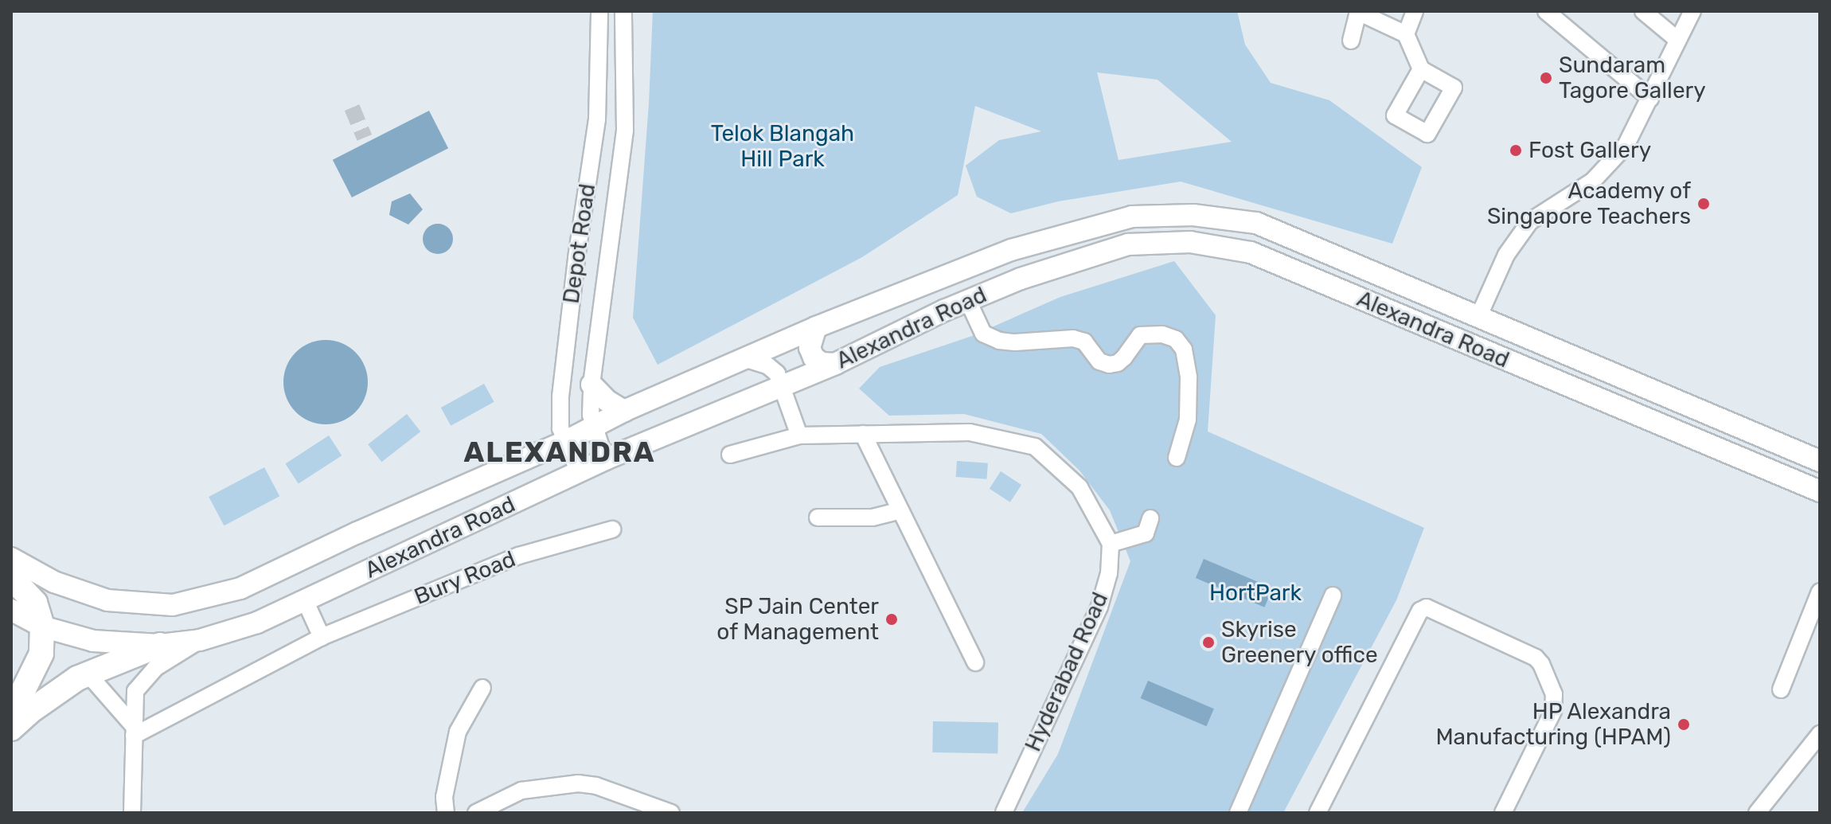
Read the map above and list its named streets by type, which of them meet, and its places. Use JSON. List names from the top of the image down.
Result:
{
  "streets": {
    "main road": ["Alexandra Road"],
    "street": ["Depot Road", "Bury Road", "Hyderabad Road"]
  },
  "crossings": [
    ["Depot Road", "Alexandra Road"]
  ],
  "districts": ["ALEXANDRA"],
  "parks": ["Telok Blangah Hill Park", "HortPark"],
  "places": [
    "Sundaram Tagore Gallery",
    "Fost Gallery",
    "Academy of Singapore Teachers",
    "SP Jain Center of Management",
    "Skyrise Greenery office",
    "HP Alexandra Manufacturing (HPAM)"
  ]
}
